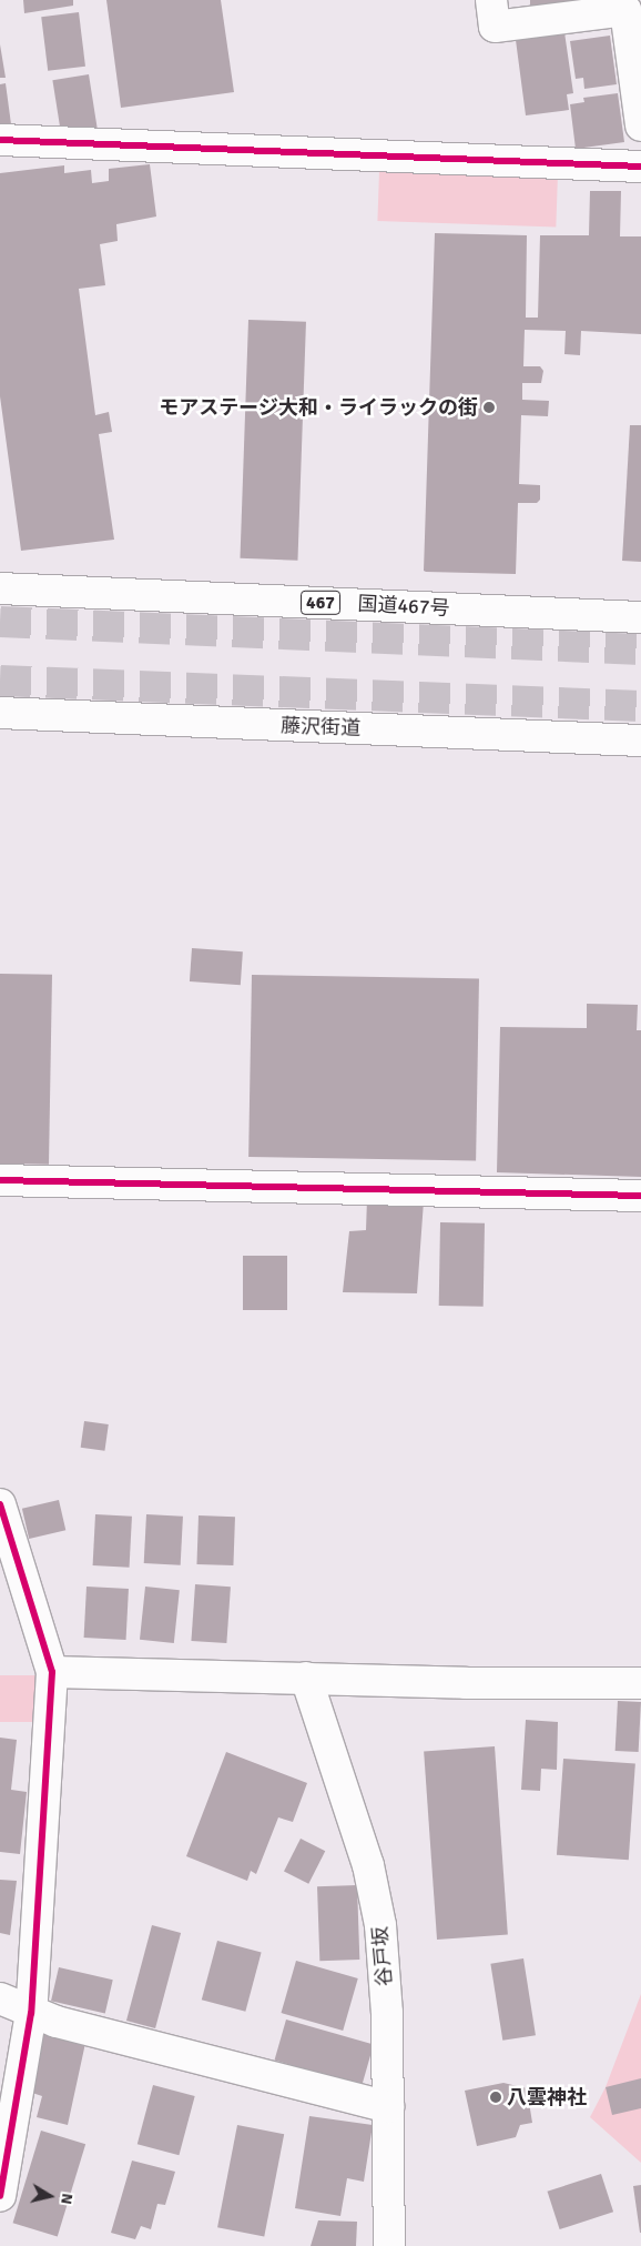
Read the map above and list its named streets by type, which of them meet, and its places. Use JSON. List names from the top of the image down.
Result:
{
  "streets": {
    "main road": [
      "467",
      "国道467号",
      "藤沢街道",
      "谷戸坂"
    ]
  },
  "places": ["モアステージ大和・ライラックの街", "八雲神社"],
  "north": "right"
}
